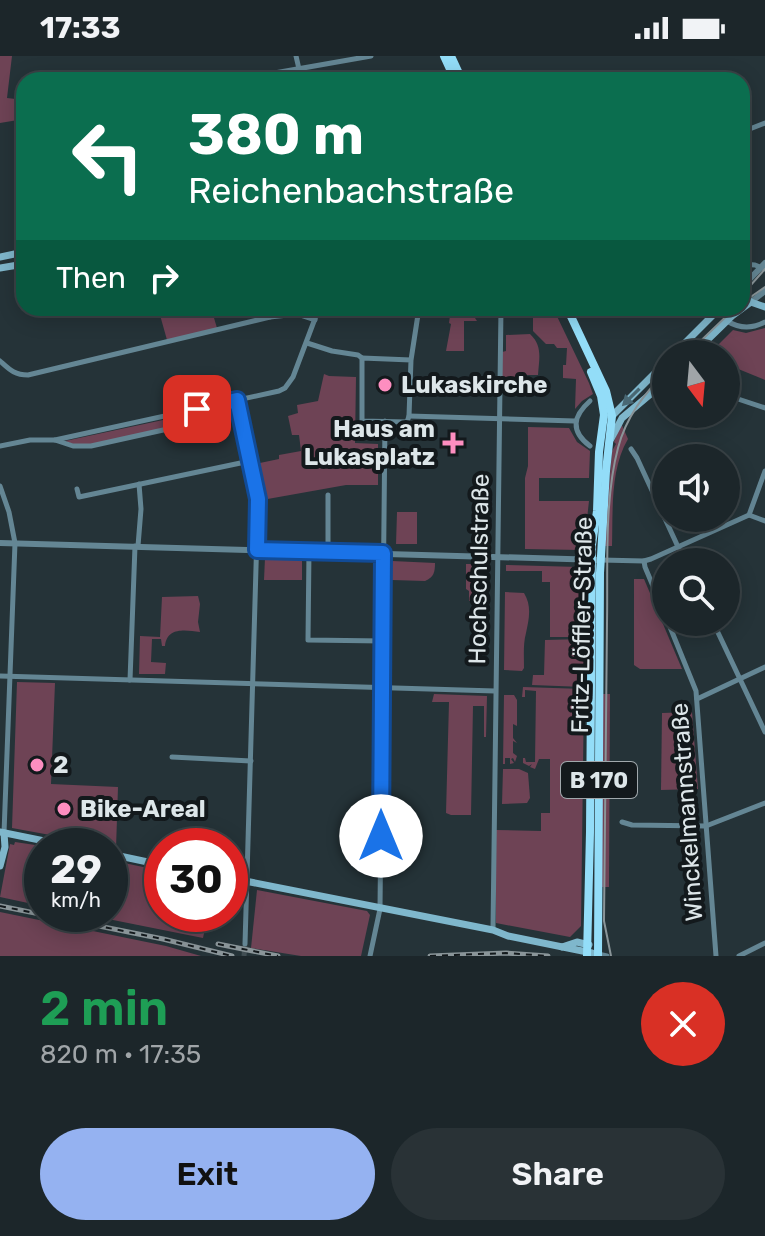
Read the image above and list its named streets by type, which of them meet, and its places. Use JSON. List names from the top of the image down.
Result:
{
  "streets": {
    "main road": ["Fritz-Löffler-Straße", "B 170"],
    "street": ["Hochschulstraße", "Winckelmannstraße"]
  },
  "crossings": [
    ["Fritz-Löffler-Straße", "B 170"]
  ],
  "places": {
    "other": ["Lukaskirche", "2", "Bike-Areal"],
    "health": ["Haus am Lukasplatz"]
  },
  "north": "bottom",
  "page": {
    "status": "17:33",
    "turn": ["380 m", "Reichenbachstraße"],
    "then": "Then",
    "speed": "29 km/h",
    "limit": "30",
    "heading": ["2 min", "820 m · 17:35"],
    "buttons": ["Exit", "Share"]
  }
}
